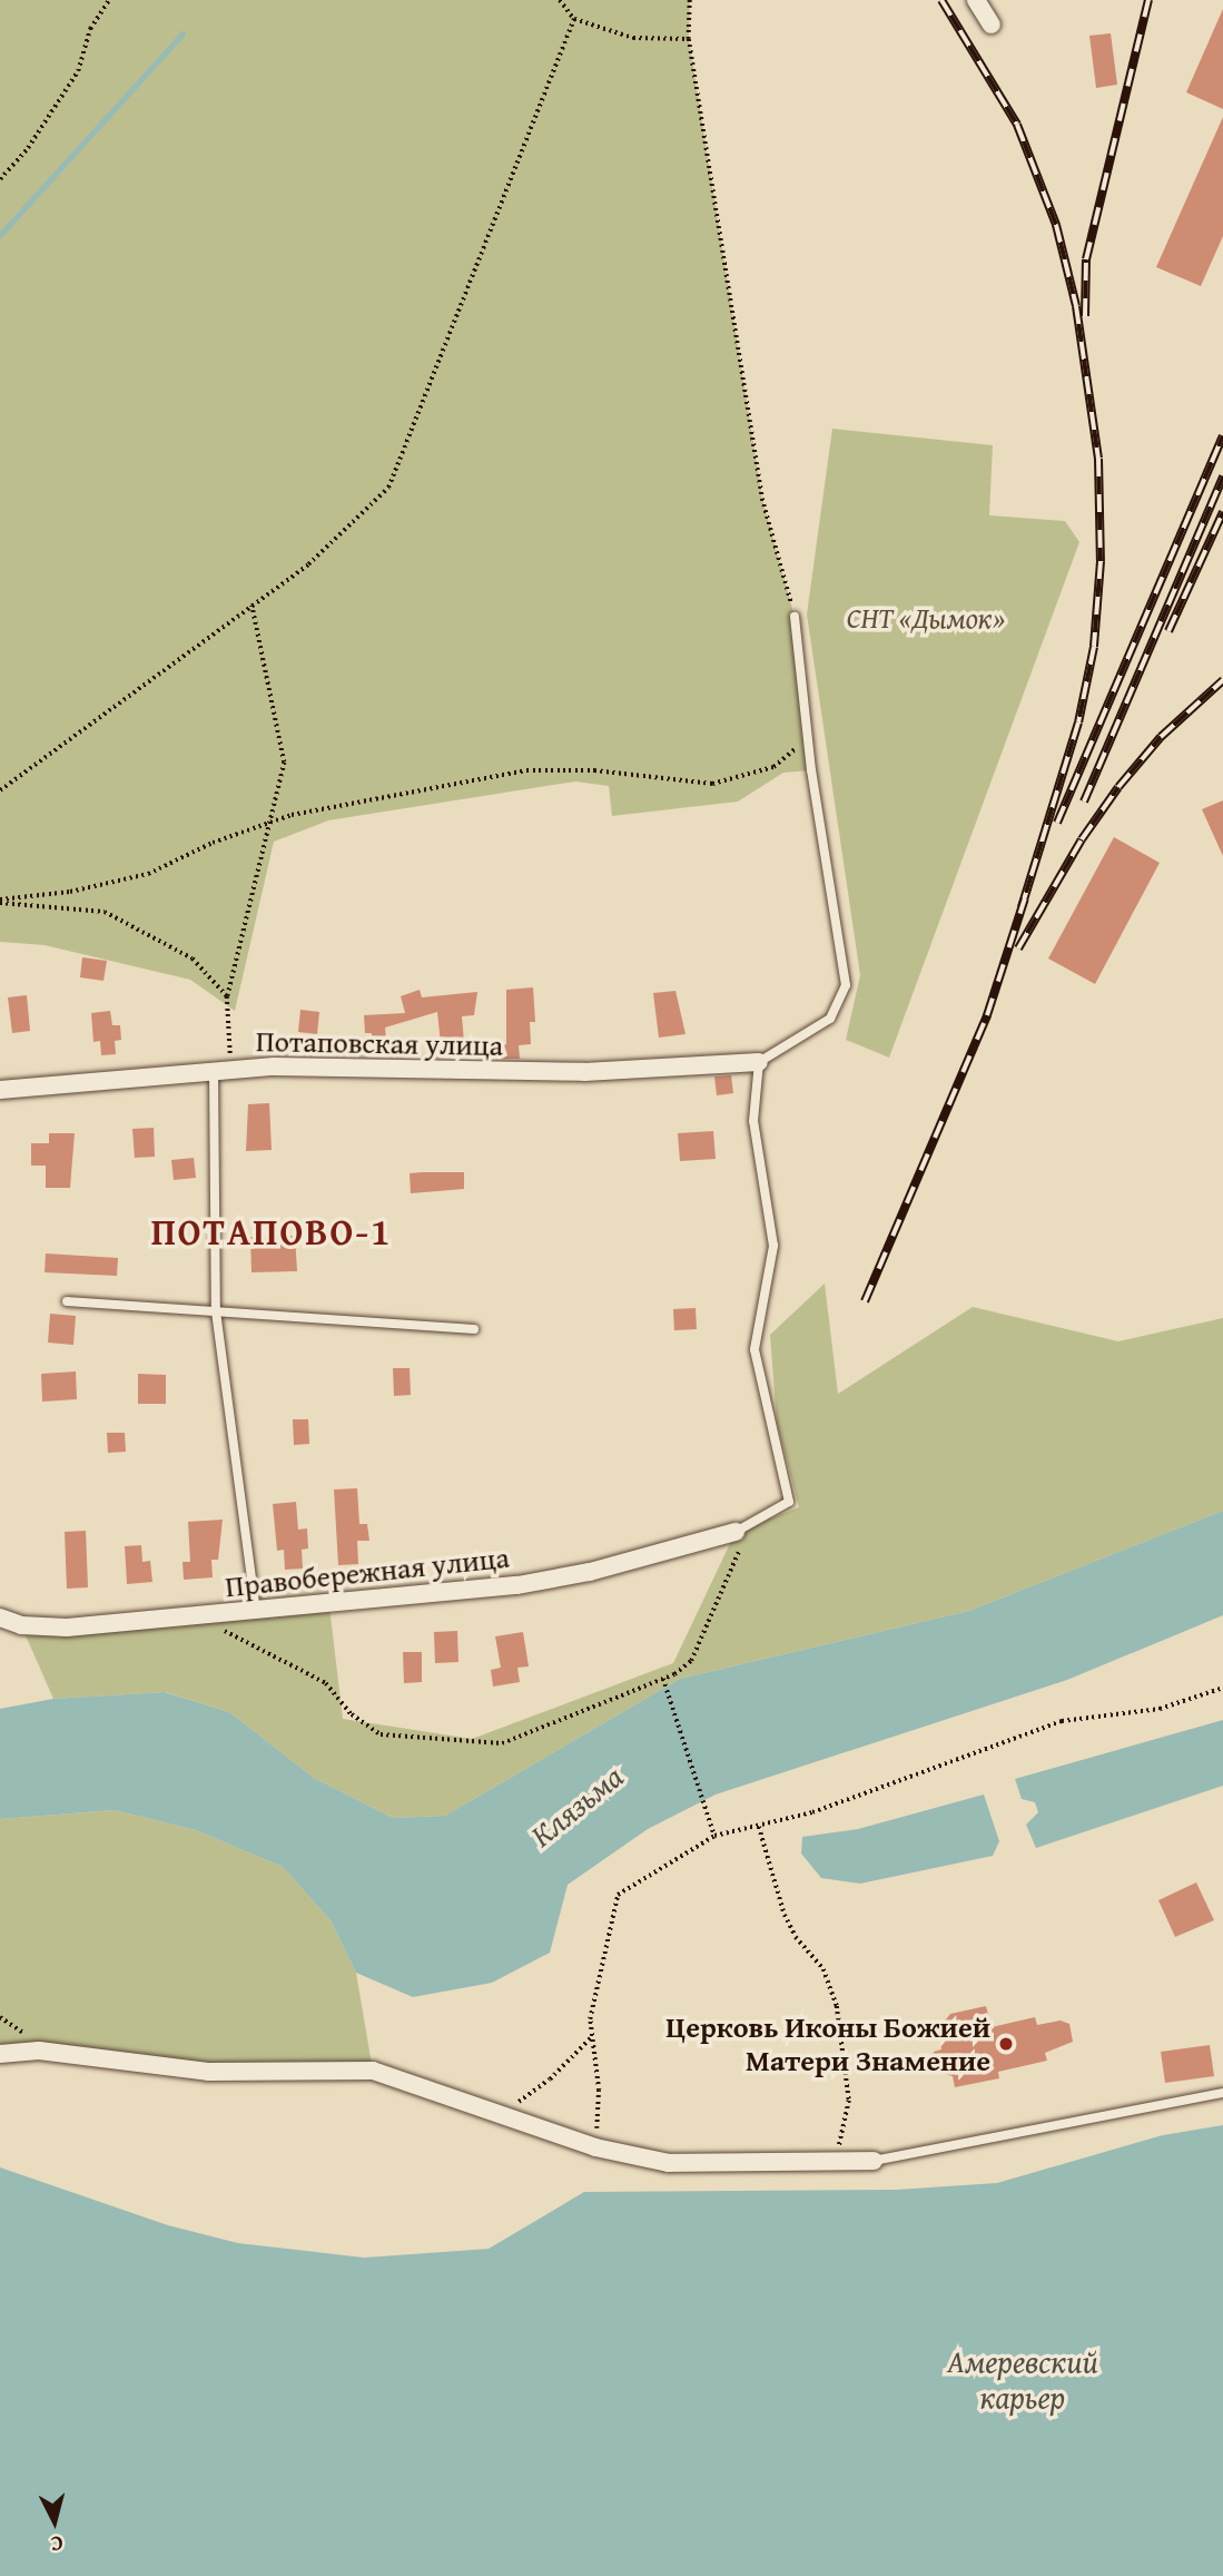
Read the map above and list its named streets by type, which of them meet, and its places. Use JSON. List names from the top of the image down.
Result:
{
  "streets": {
    "street": ["Потаповская улица", "Правобережная улица"]
  },
  "districts": ["ПОТАПОВО-1"],
  "water": ["Клязьма", "Амеревский карьер"],
  "parks": ["СНТ «Дымок»"],
  "places": ["Церковь Иконы Божией Матери Знамение"],
  "north": "bottom"
}
